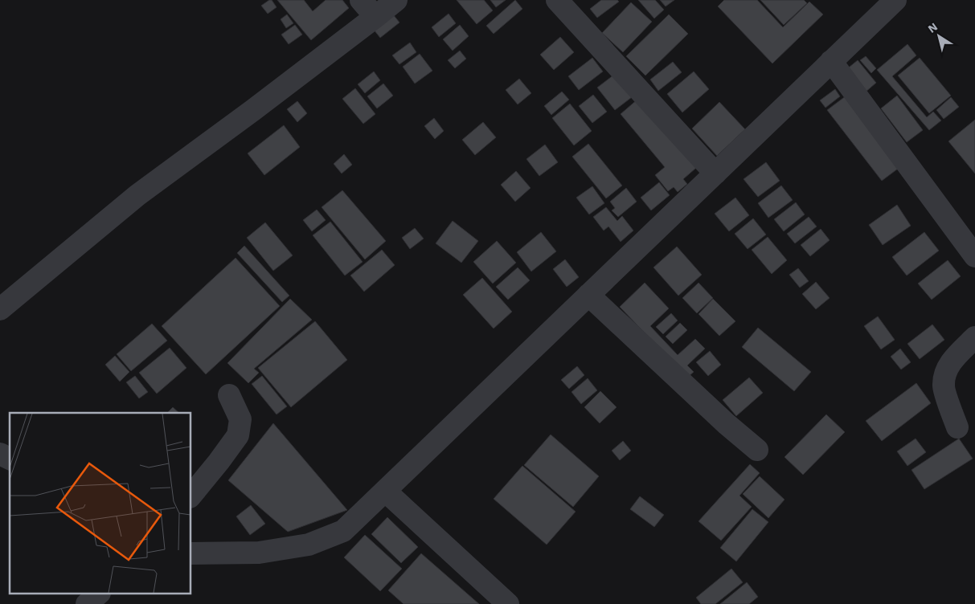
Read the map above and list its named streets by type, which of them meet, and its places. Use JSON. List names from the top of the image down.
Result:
{
  "north": "top left"
}
